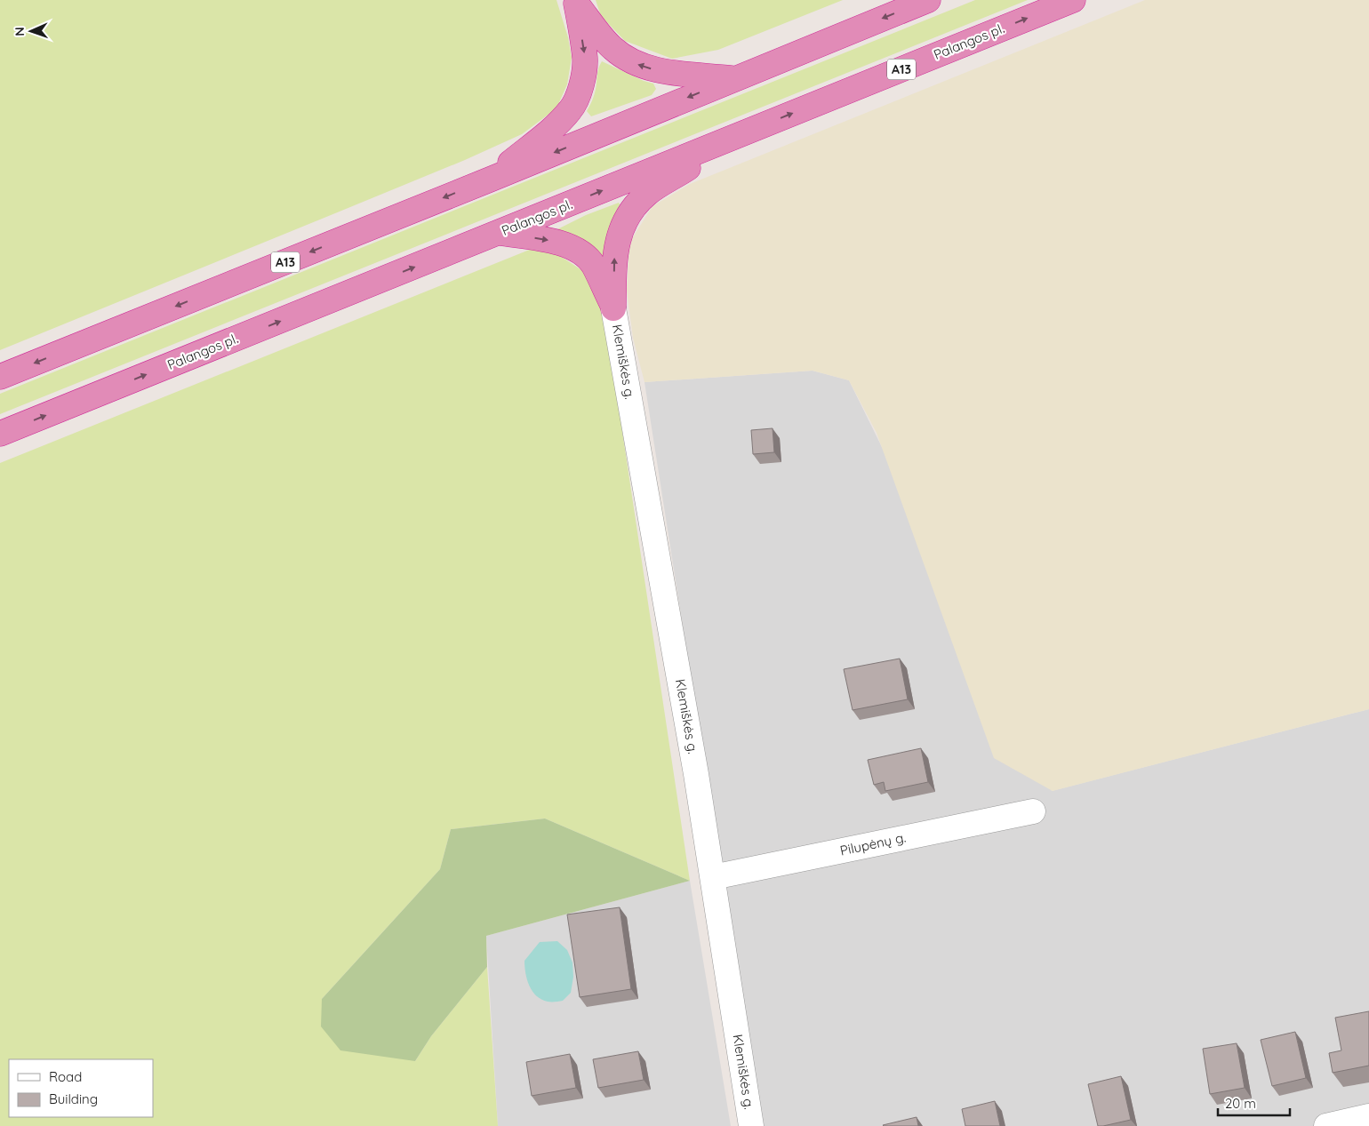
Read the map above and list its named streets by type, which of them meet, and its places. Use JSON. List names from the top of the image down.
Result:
{
  "streets": {
    "highway": ["Palangos pl.", "A13"],
    "street": ["Klemiškės g.", "Pilupėnų g."]
  },
  "crossings": [
    ["Klemiškės g.", "Pilupėnų g."]
  ],
  "legend": ["Road", "Building"],
  "scale_bar": "20 m",
  "north": "left"
}
